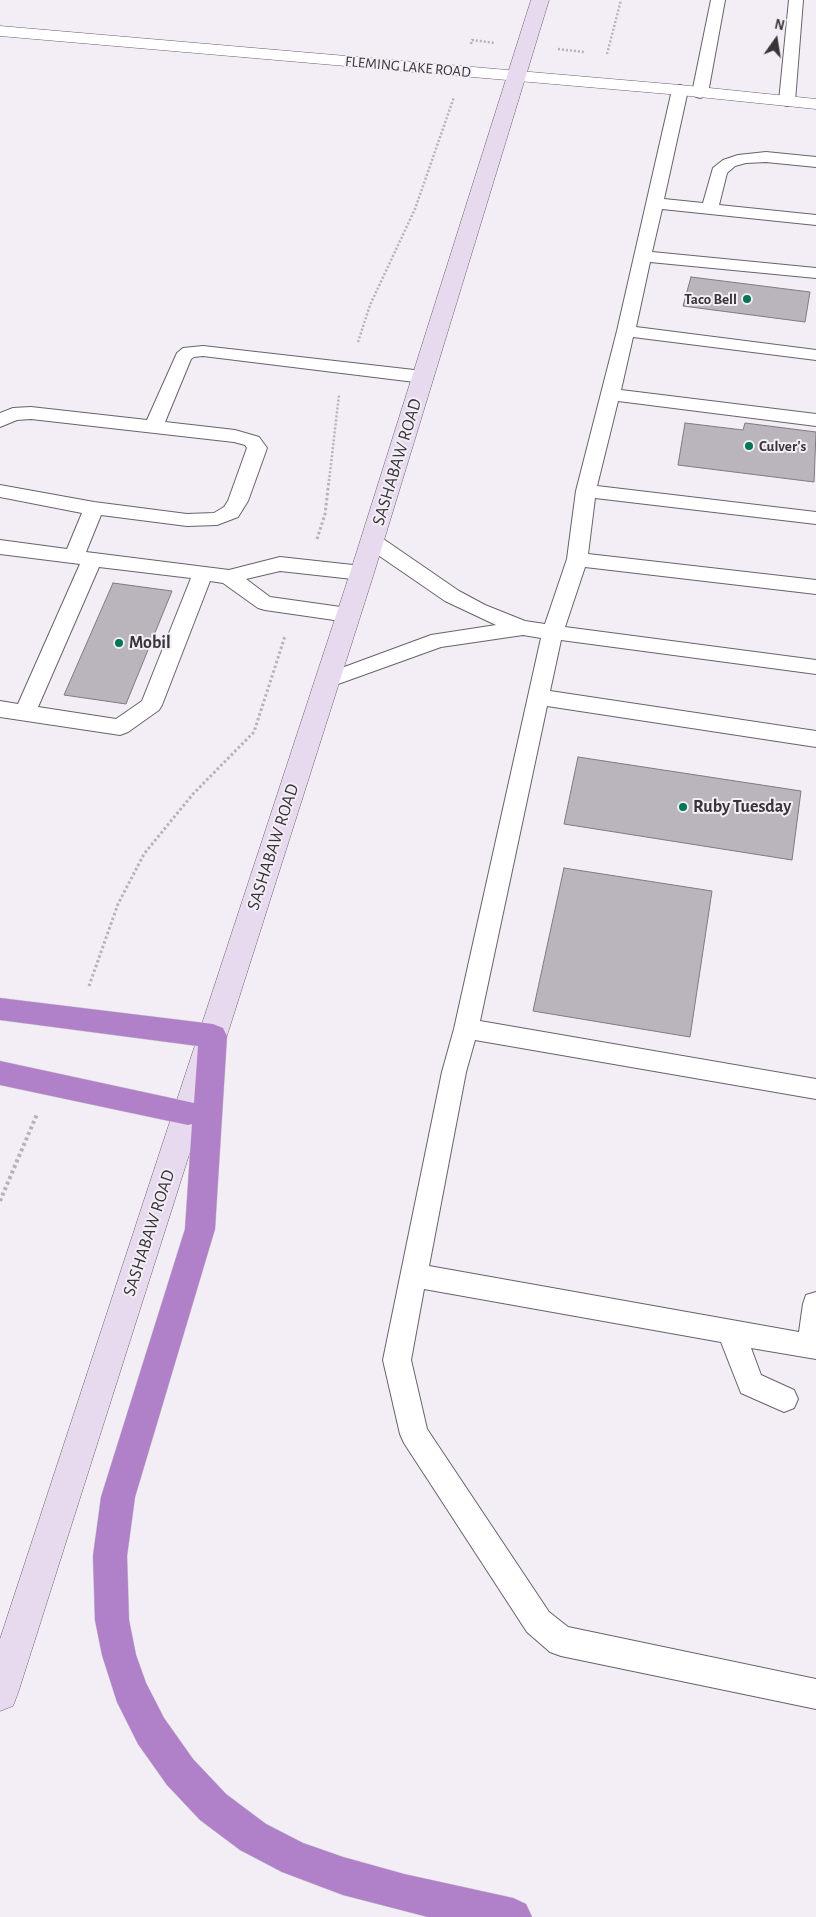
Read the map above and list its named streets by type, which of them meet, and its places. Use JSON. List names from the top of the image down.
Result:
{
  "streets": {
    "main road": ["SASHABAW ROAD"],
    "street": ["FLEMING LAKE ROAD"]
  },
  "crossings": [
    ["FLEMING LAKE ROAD", "SASHABAW ROAD"]
  ],
  "places": [
    "Taco Bell",
    "Culver's",
    "Mobil",
    "Ruby Tuesday"
  ],
  "north": "top"
}
